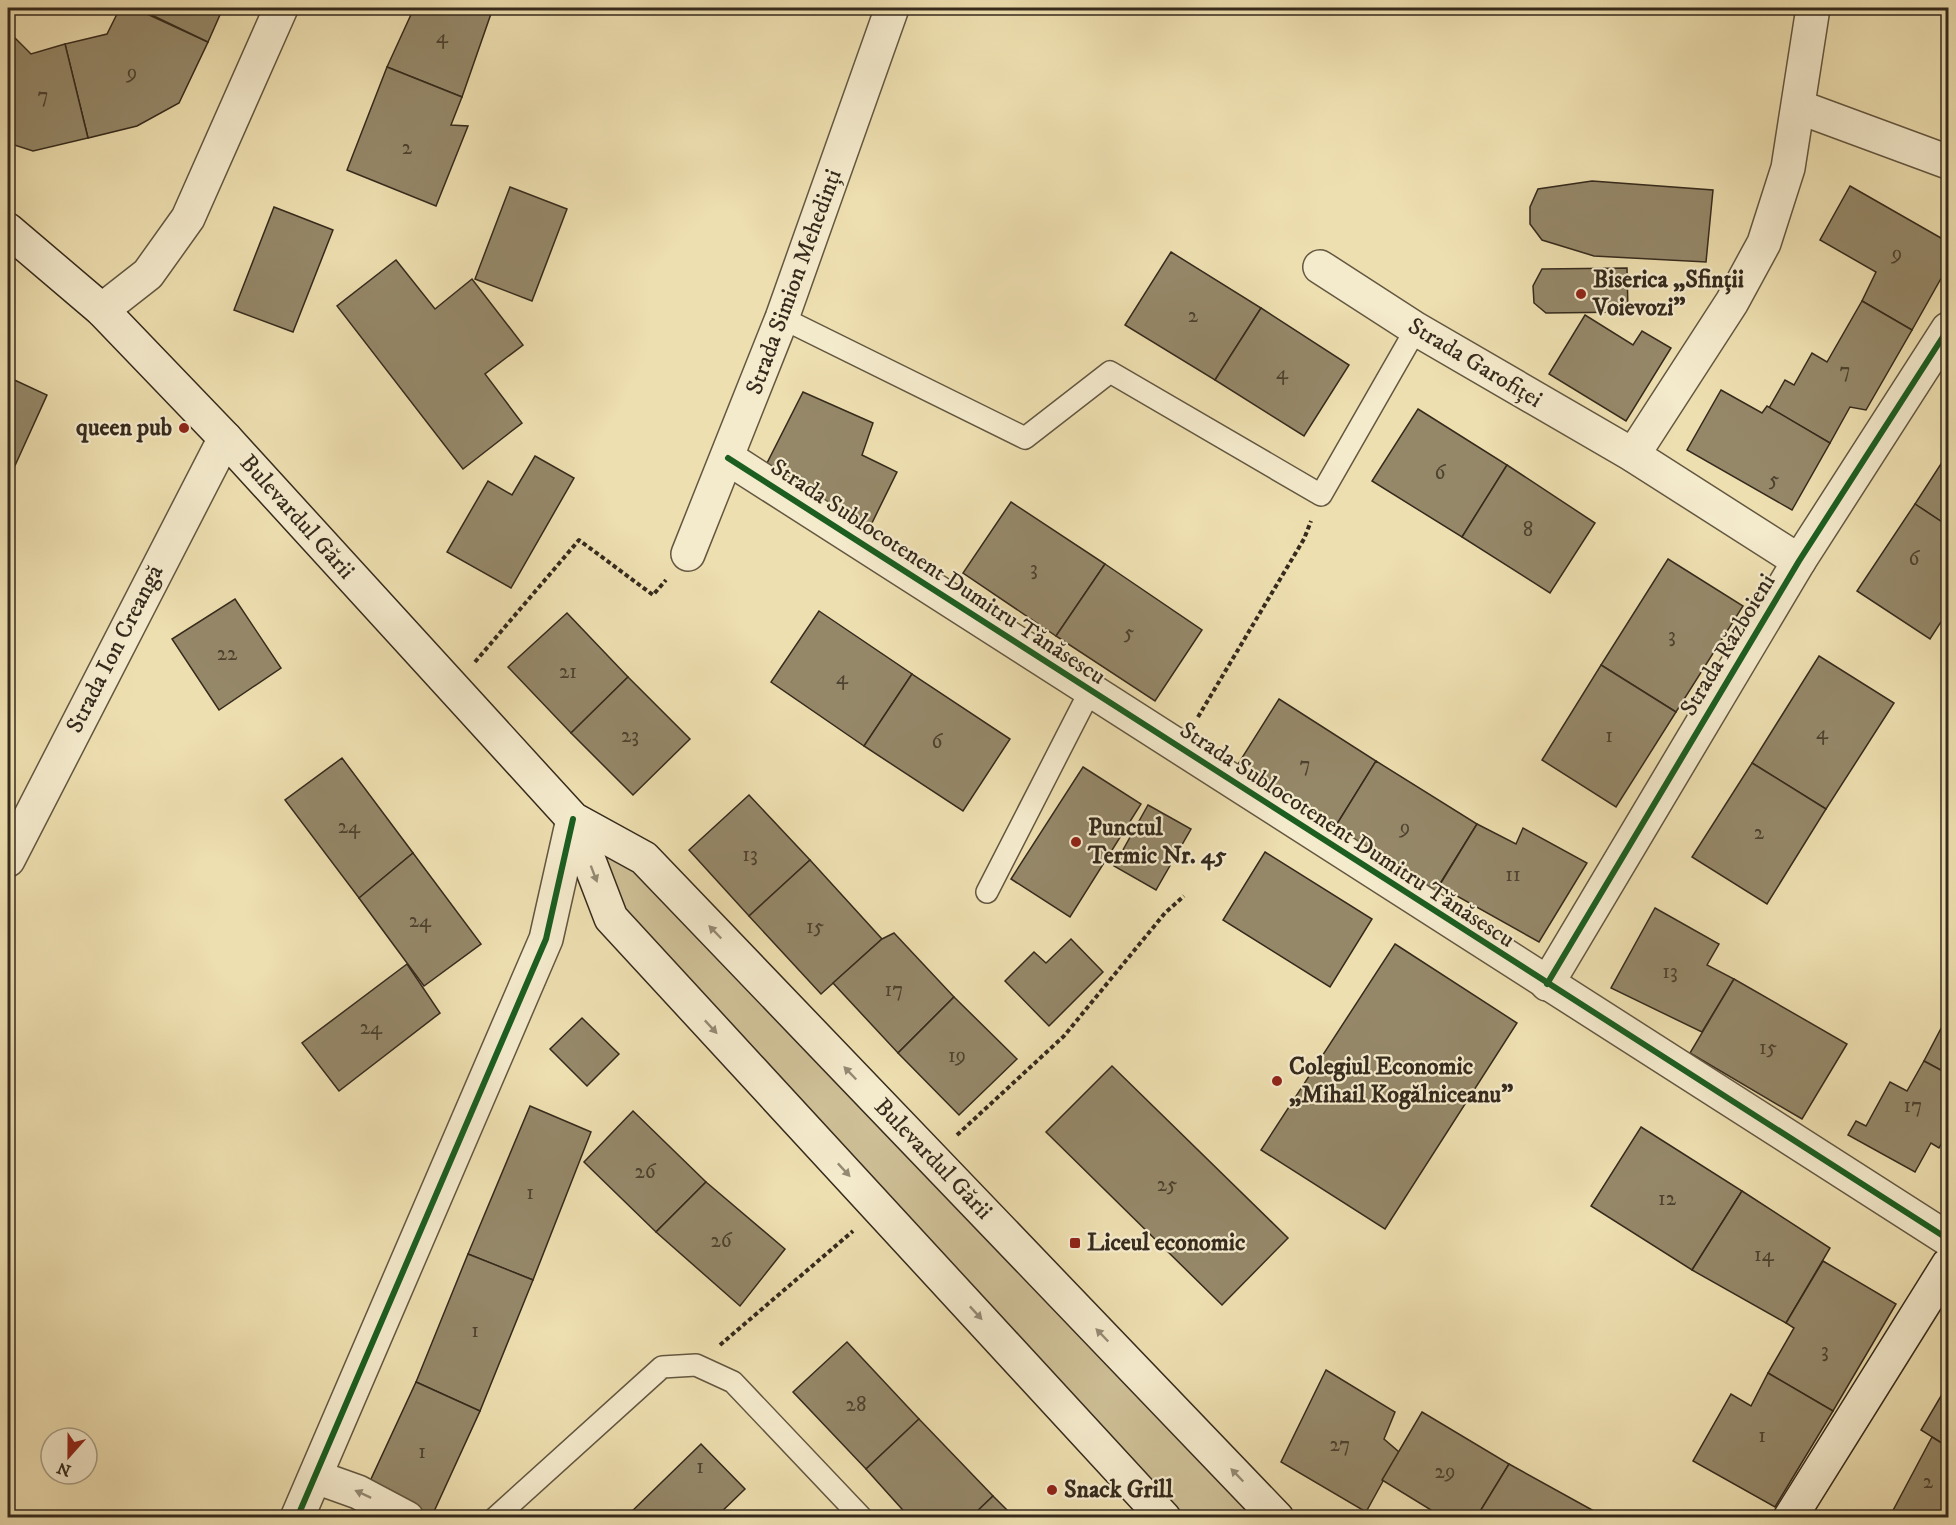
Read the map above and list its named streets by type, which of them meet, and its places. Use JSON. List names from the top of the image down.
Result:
{
  "streets": {
    "street": [
      "Strada Simion Mehedinți",
      "Strada Garofiței",
      "Bulevardul Gării",
      "Strada Sublocotenent Dumitru Tănăsescu",
      "Strada Războieni",
      "Strada Ion Creangă"
    ]
  },
  "crossings": [
    ["Strada Simion Mehedinți", "Strada Sublocotenent Dumitru Tănăsescu"],
    ["Strada Garofiței", "Strada Războieni"],
    ["Bulevardul Gării", "Strada Ion Creangă"],
    ["Strada Sublocotenent Dumitru Tănăsescu", "Strada Războieni"]
  ],
  "places": {
    "other": [
      "Biserica „Sfinții Voievozi”",
      "queen pub",
      "Punctul Termic Nr. 45",
      "Colegiul Economic „Mihail Kogălniceanu\"",
      "Snack Grill"
    ],
    "transit": ["Liceul economic"]
  },
  "house_numbers": [
    "4",
    "9",
    "7",
    "2",
    "9",
    "2",
    "7",
    "4",
    "6",
    "5",
    "8",
    "6",
    "3",
    "5",
    "3",
    "22",
    "21",
    "4",
    "4",
    "23",
    "1",
    "6",
    "7",
    "24",
    "9",
    "2",
    "13",
    "11",
    "24",
    "15",
    "13",
    "17",
    "24",
    "15",
    "19",
    "17",
    "26",
    "25",
    "1",
    "12",
    "26",
    "14",
    "1",
    "3",
    "28",
    "1",
    "27",
    "1",
    "1",
    "29",
    "2"
  ],
  "north": "bottom"
}
